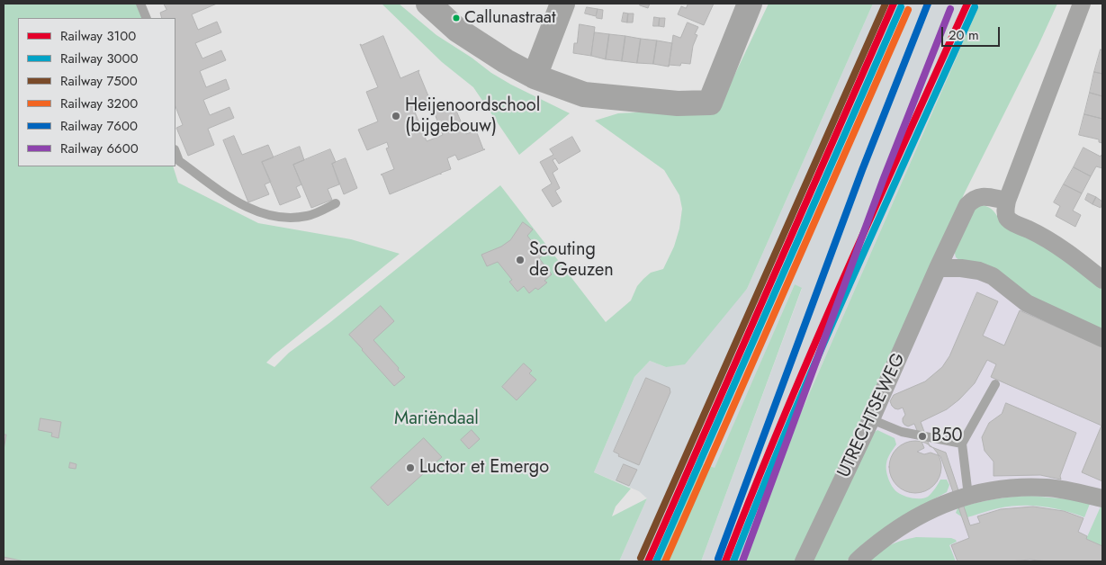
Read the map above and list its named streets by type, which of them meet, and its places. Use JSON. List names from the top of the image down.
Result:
{
  "streets": {
    "street": ["UTRECHTSEWEG"]
  },
  "parks": ["Mariëndaal"],
  "places": [
    "Callunastraat",
    "Heijenoordschool (bijgebouw)",
    "Scouting de Geuzen",
    "B50",
    "Luctor et Emergo"
  ],
  "lines": [
    "rail line 3100",
    "rail line 7500",
    "rail line 7600",
    "rail line 3000",
    "rail line 6600",
    "rail line 3200"
  ],
  "legend": [
    "Railway 3100",
    "Railway 3000",
    "Railway 7500",
    "Railway 3200",
    "Railway 7600",
    "Railway 6600"
  ],
  "scale_bar": "20 m"
}
